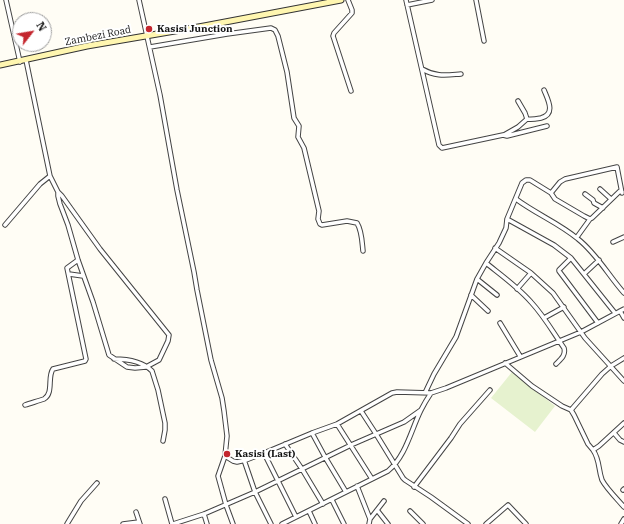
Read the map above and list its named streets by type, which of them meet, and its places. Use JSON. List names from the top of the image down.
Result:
{
  "streets": {
    "main road": ["Zambezi Road"]
  },
  "places": ["Kasisi Junction", "Kasisi (Last)"],
  "north": "top right"
}
